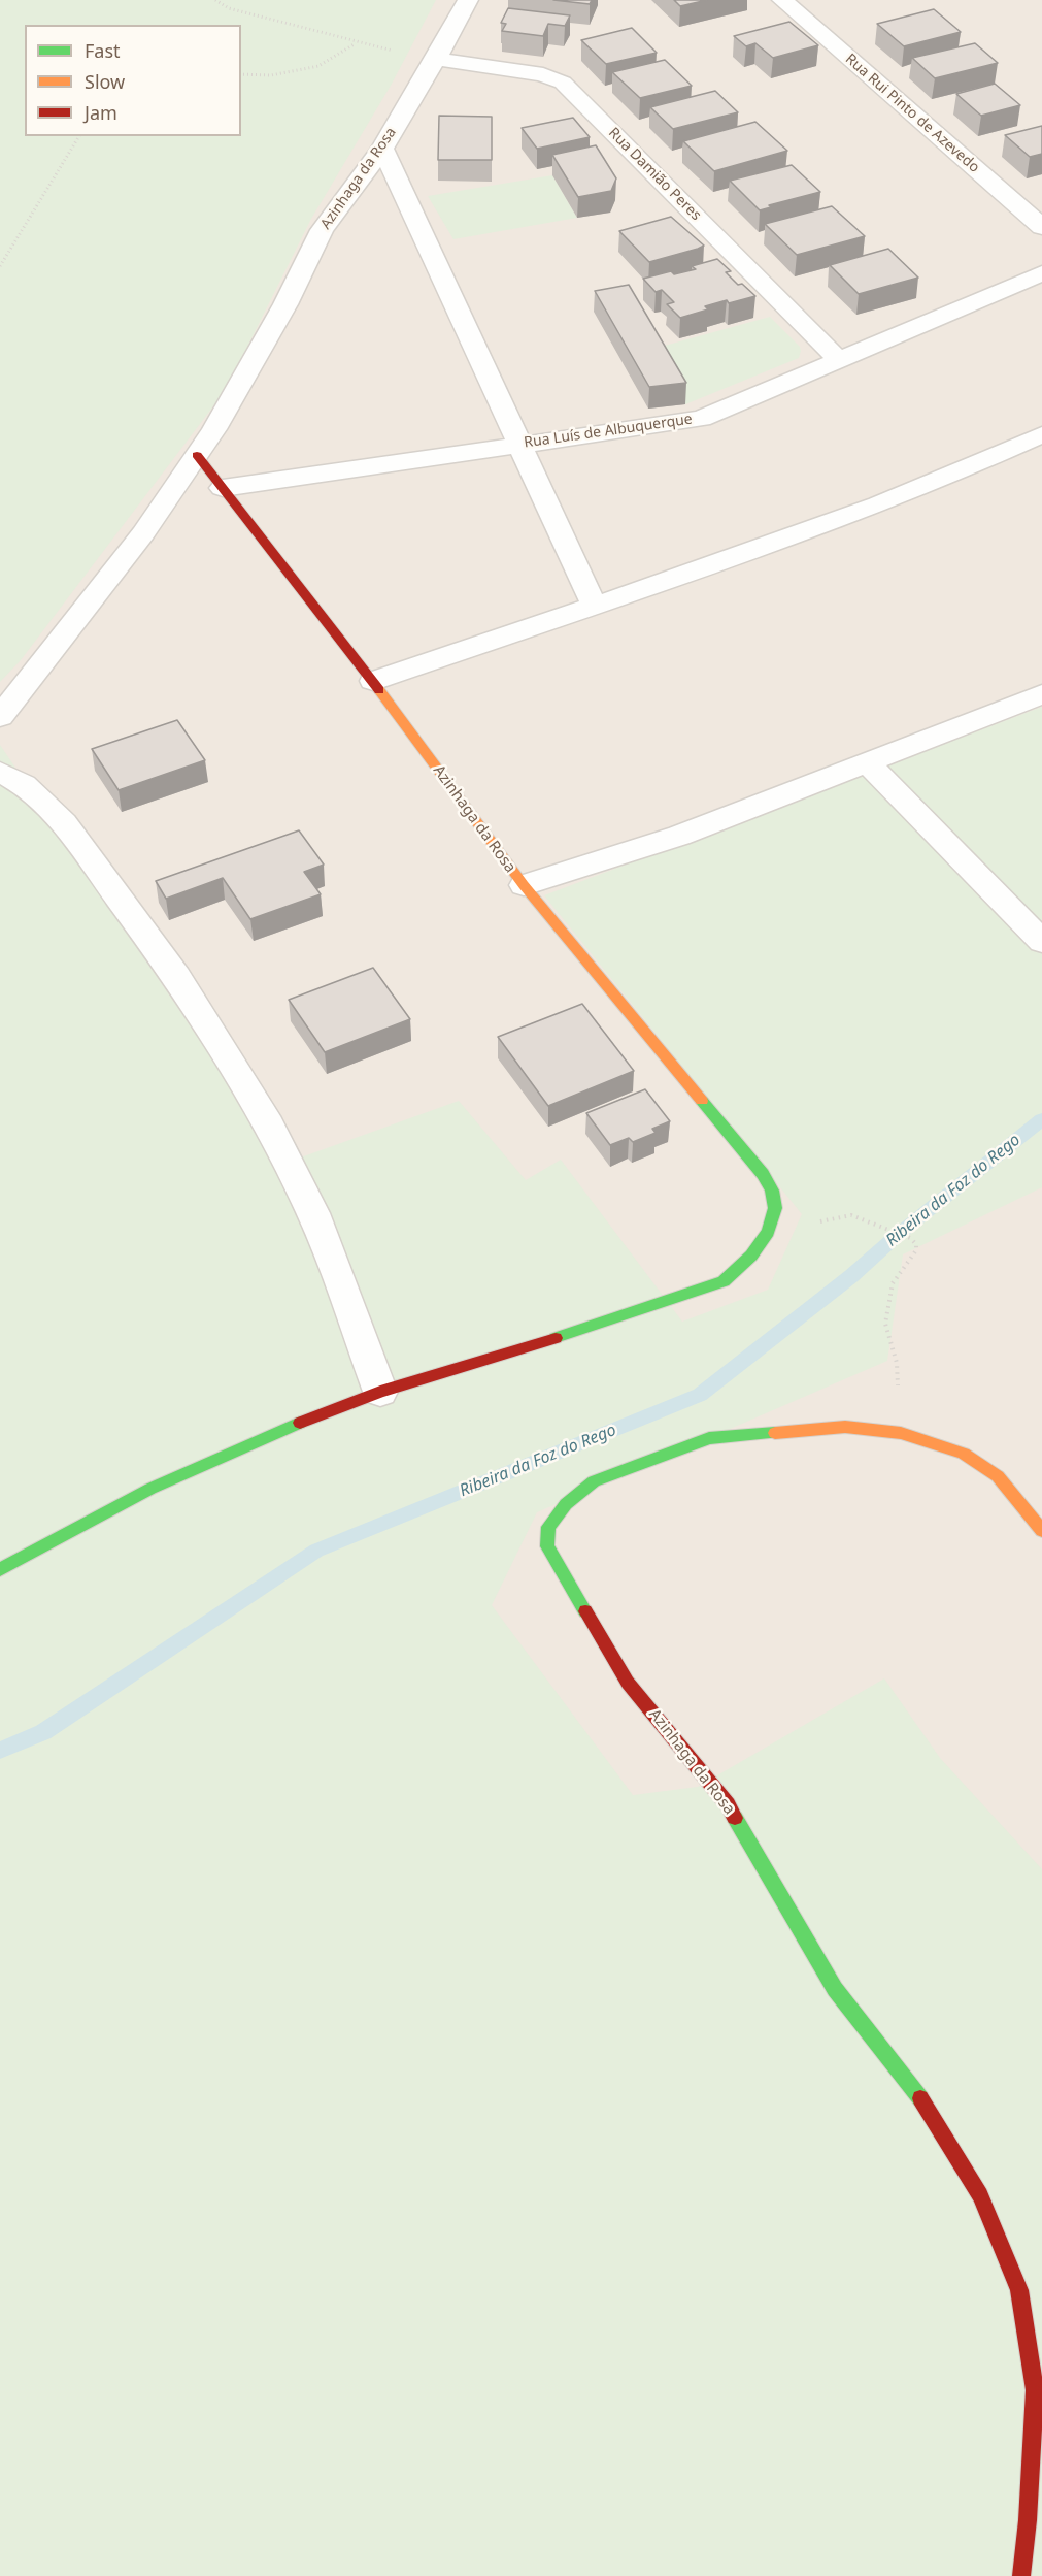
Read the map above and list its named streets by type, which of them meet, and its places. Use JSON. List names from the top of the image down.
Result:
{
  "streets": {
    "street": [
      "Rua Rui Pinto de Azevedo",
      "Rua Damião Peres",
      "Azinhaga da Rosa",
      "Rua Luís de Albuquerque"
    ]
  },
  "crossings": [
    ["Rua Damião Peres", "Azinhaga da Rosa"],
    ["Rua Damião Peres", "Rua Luís de Albuquerque"],
    ["Azinhaga da Rosa", "Rua Luís de Albuquerque"]
  ],
  "water": ["Ribeira da Foz do Rego"],
  "legend": ["Fast", "Slow", "Jam"]
}
